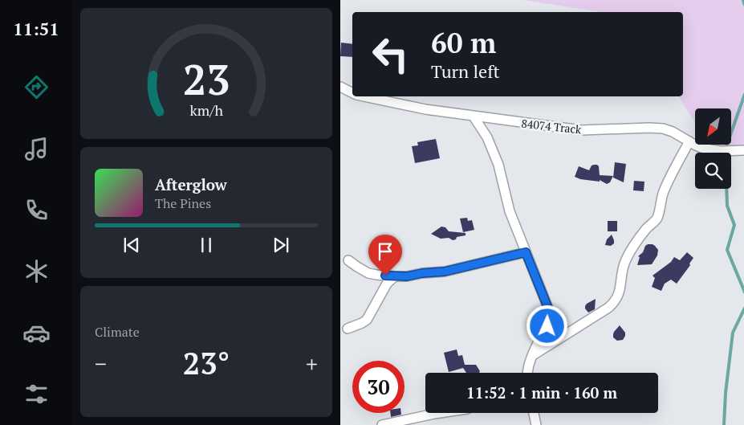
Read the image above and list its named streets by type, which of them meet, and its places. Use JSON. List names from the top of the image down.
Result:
{
  "streets": {
    "street": ["84074 Track"]
  },
  "north": "bottom left",
  "page": {
    "tabs": "11:51",
    "turn": ["60 m", "Turn left"],
    "song": ["Afterglow", "The Pines"],
    "tile": "Climate",
    "heat": ["−", "23°", "+"],
    "limit": "30",
    "trip": "11:52 · 1 min · 160 m",
    "gauge": ["23", "km/h"]
  }
}
